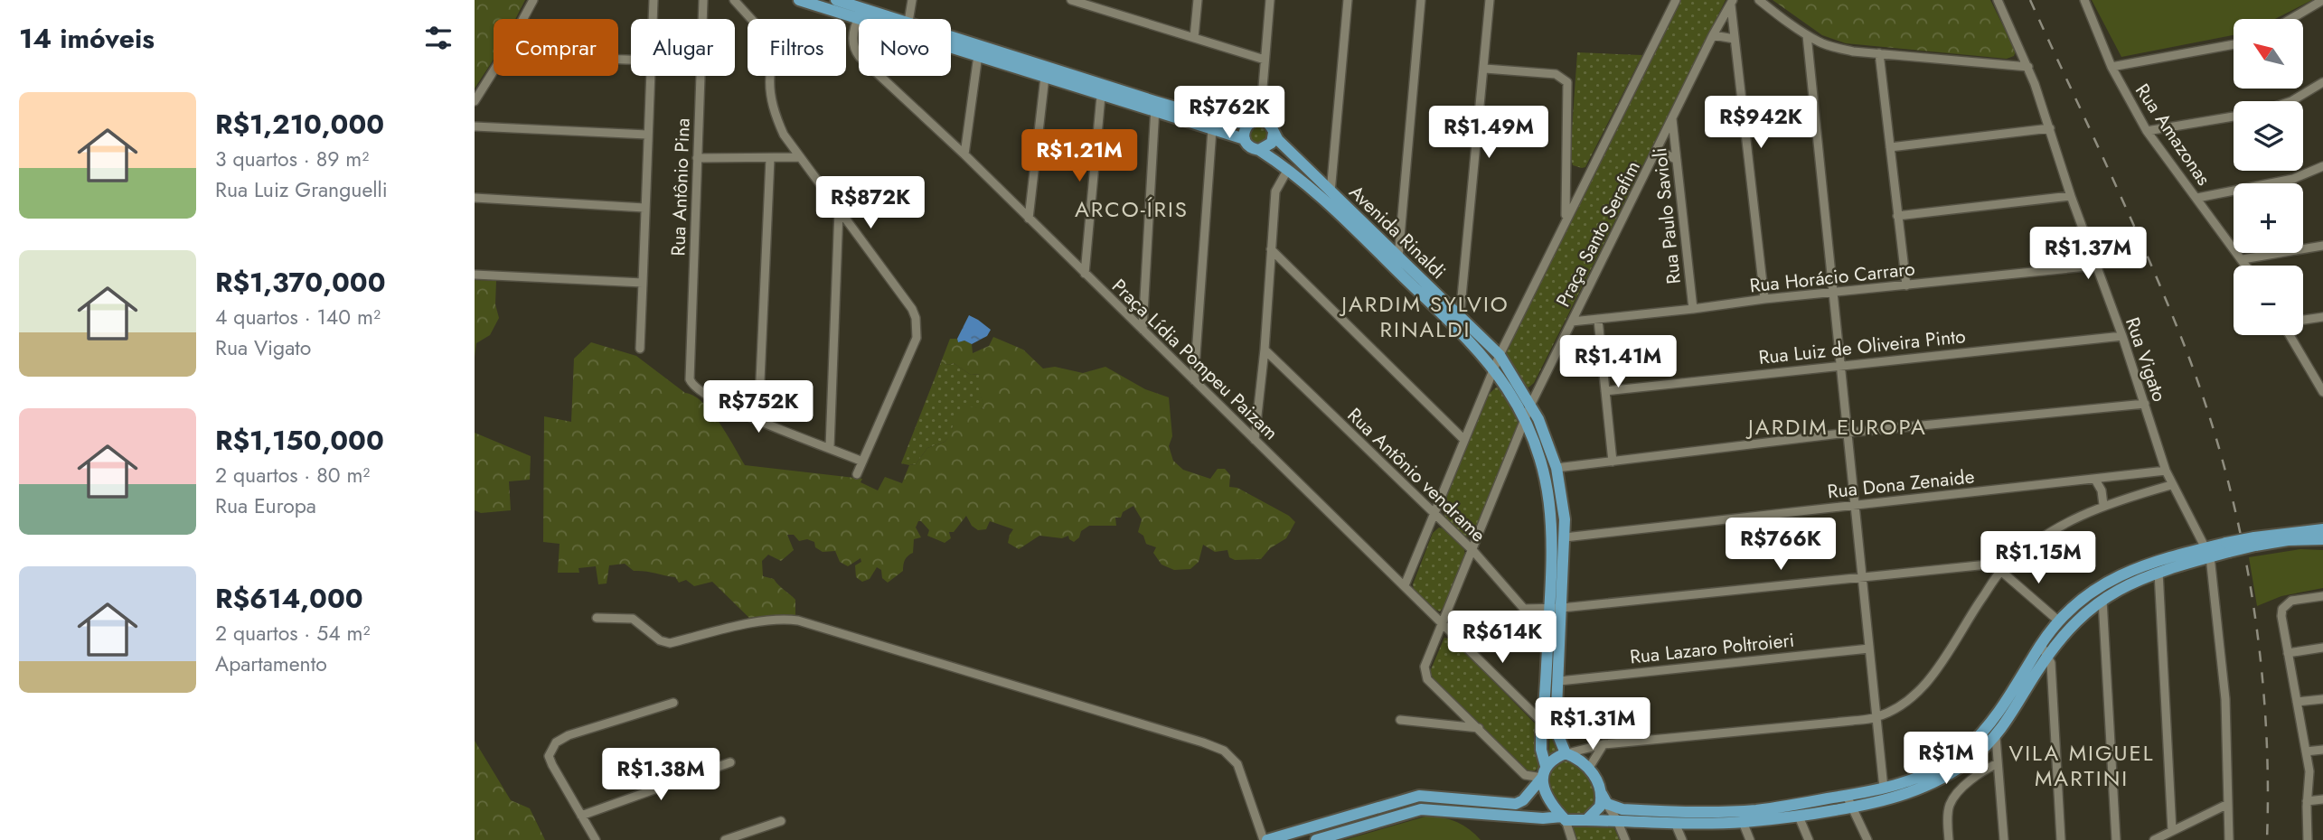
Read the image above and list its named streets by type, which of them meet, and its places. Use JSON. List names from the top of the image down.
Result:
{
  "streets": {
    "main road": ["Avenida Rinaldi"],
    "street": [
      "Rua Amazonas",
      "Rua Antônio Pina",
      "Rua Paulo Savioli",
      "Praça Santo Serafim",
      "Rua Horácio Carraro",
      "Rua Luiz de Oliveira Pinto",
      "Praça Lídia Pompeu Paizam",
      "Rua Vigato",
      "Rua Antônio vendrame",
      "Rua Dona Zenaide",
      "Rua Lazaro Poltroieri"
    ]
  },
  "crossings": [
    ["Rua Paulo Savioli", "Praça Santo Serafim"],
    ["Rua Paulo Savioli", "Rua Horácio Carraro"],
    ["Avenida Rinaldi", "Praça Santo Serafim"],
    ["Avenida Rinaldi", "Praça Lídia Pompeu Paizam"],
    ["Avenida Rinaldi", "Rua Antônio vendrame"],
    ["Avenida Rinaldi", "Rua Dona Zenaide"],
    ["Avenida Rinaldi", "Rua Lazaro Poltroieri"],
    ["Praça Santo Serafim", "Rua Horácio Carraro"],
    ["Praça Santo Serafim", "Praça Lídia Pompeu Paizam"],
    ["Praça Santo Serafim", "Rua Antônio vendrame"],
    ["Rua Horácio Carraro", "Rua Vigato"],
    ["Rua Luiz de Oliveira Pinto", "Rua Vigato"],
    ["Rua Vigato", "Rua Dona Zenaide"]
  ],
  "districts": [
    "ARCO-ÍRIS",
    "JARDIM SYLVIO RINALDI",
    "JARDIM EUROPA",
    "VILA MIGUEL MARTINI"
  ],
  "north": "top left",
  "page": {
    "heading": "14 imóveis",
    "map_buttons": ["+", "−"],
    "chip": [
      "Comprar",
      "Alugar",
      "Filtros",
      "Novo"
    ],
    "list": [
      {
        "name": "R$1,210,000",
        "note": "3 quartos · 89 m² · Rua Luiz Granguelli"
      },
      {
        "name": "R$1,370,000",
        "note": "4 quartos · 140 m² · Rua Vigato"
      },
      {
        "name": "R$1,150,000",
        "note": "2 quartos · 80 m² · Rua Europa"
      },
      {
        "name": "R$614,000",
        "note": "2 quartos · 54 m² · Apartamento"
      }
    ],
    "price": [
      "R$762K",
      "R$942K",
      "R$1.49M",
      "R$1.21M",
      "R$872K",
      "R$1.37M",
      "R$1.41M",
      "R$752K",
      "R$766K",
      "R$1.15M",
      "R$614K",
      "R$1.31M",
      "R$1M",
      "R$1.38M"
    ]
  }
}
